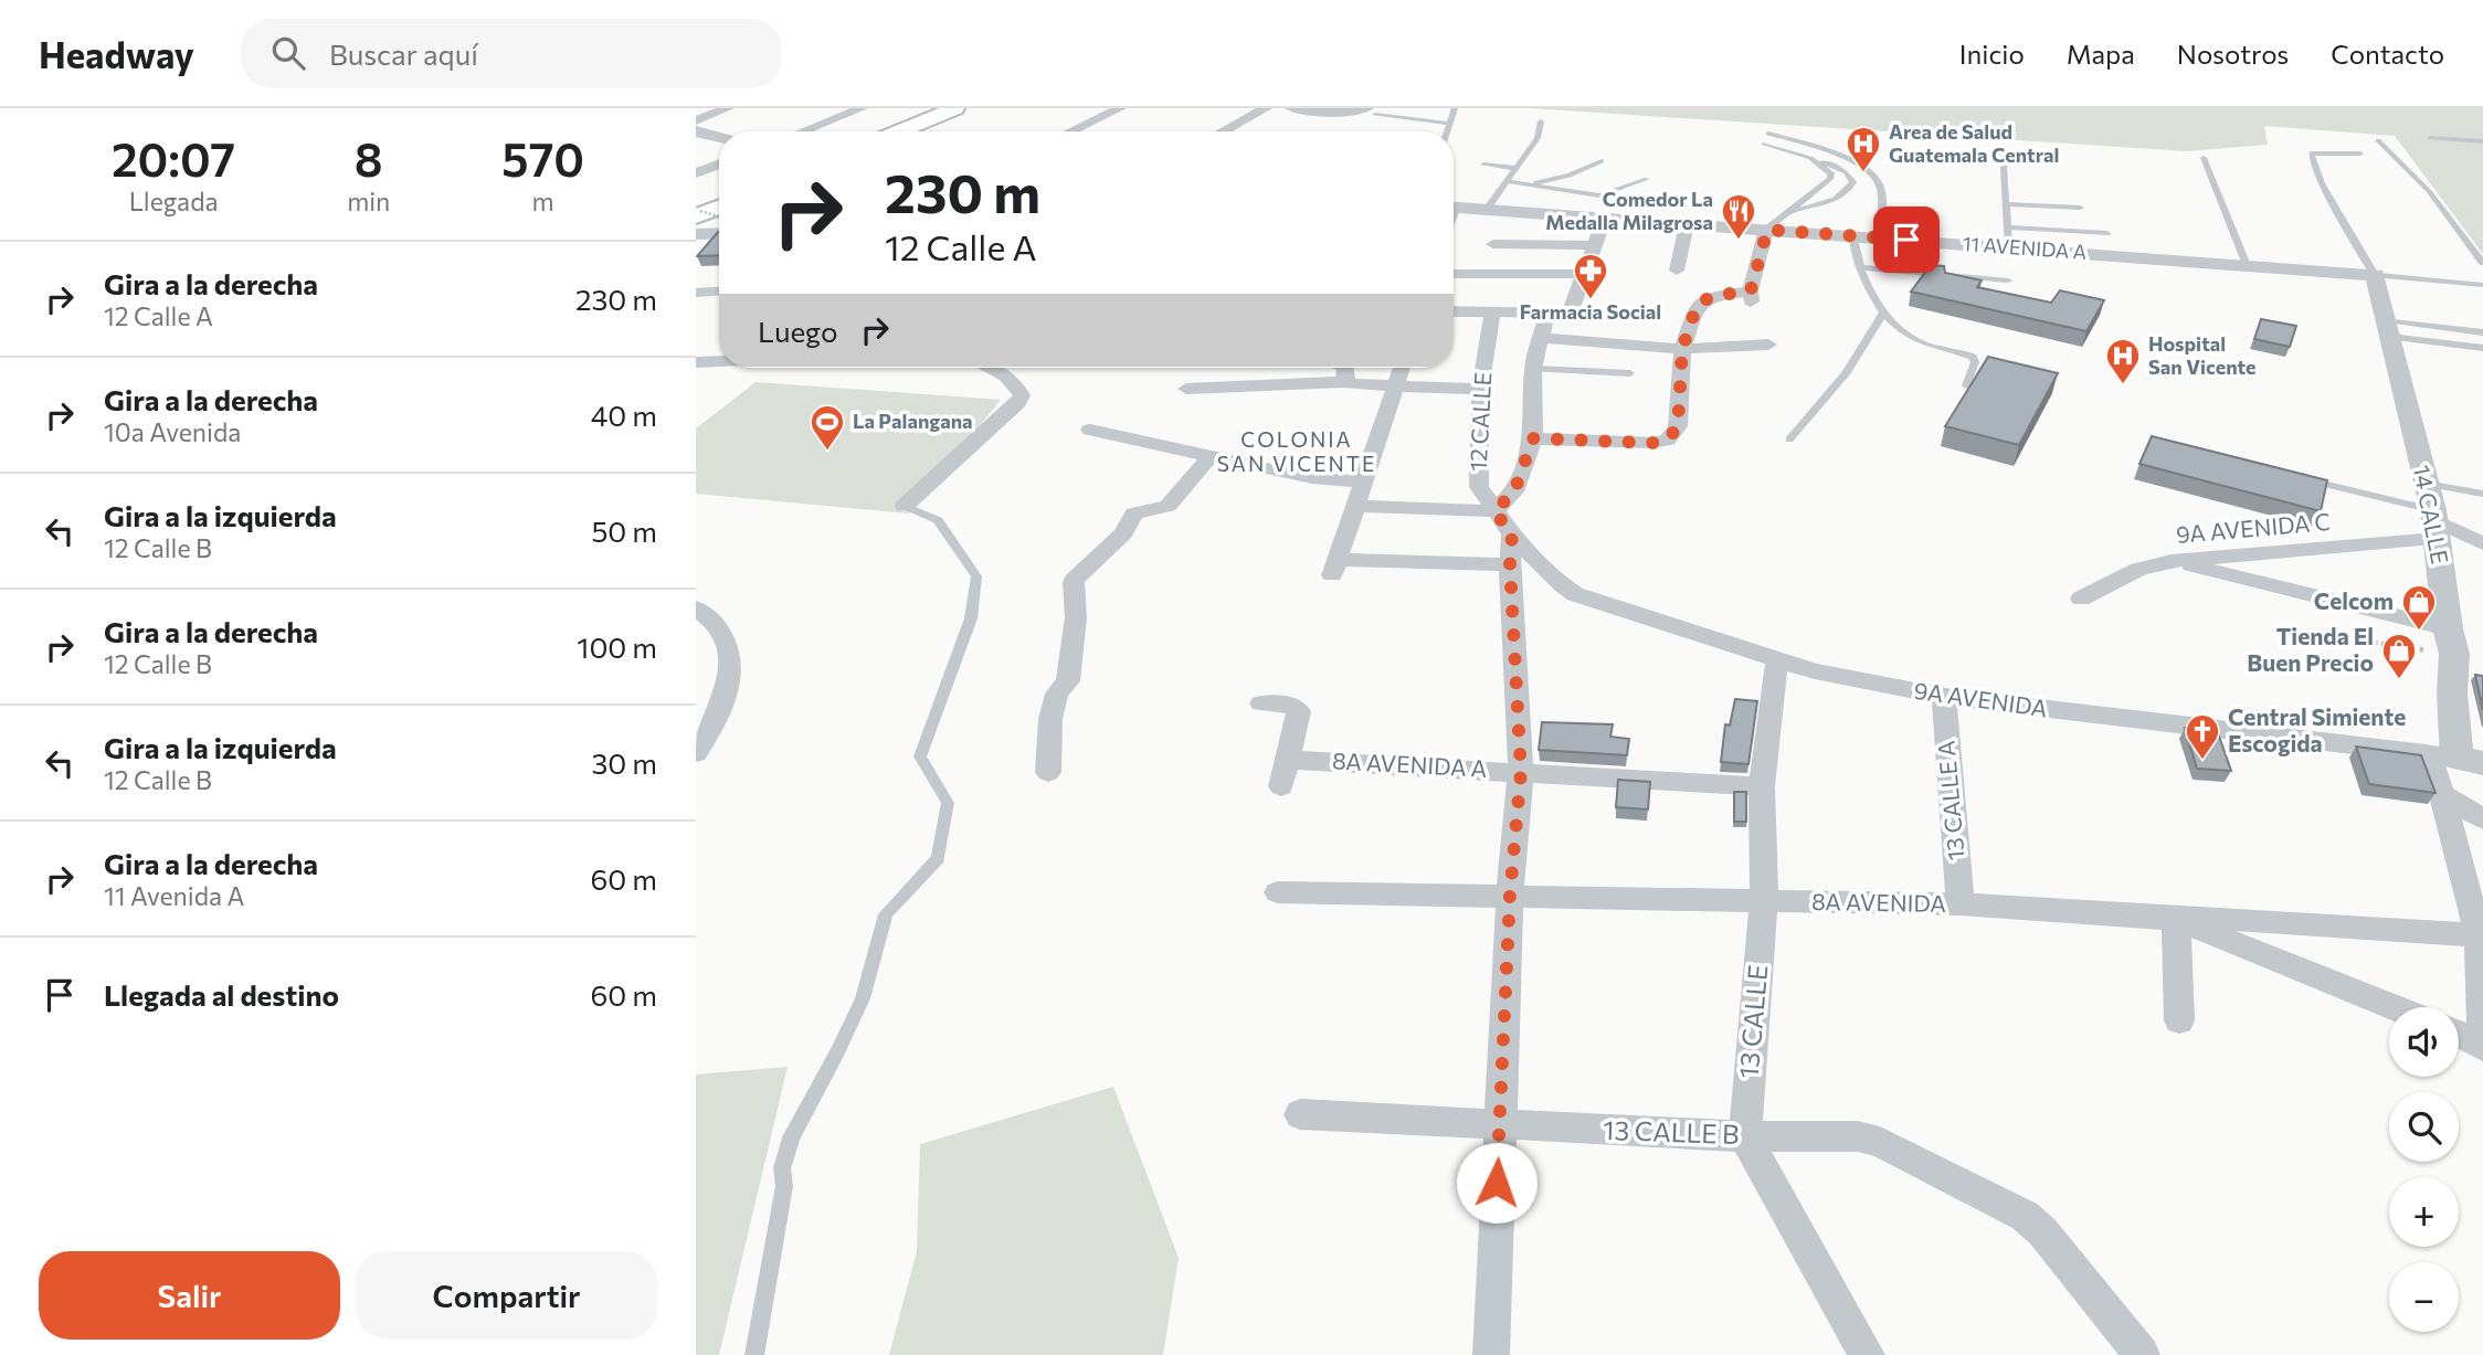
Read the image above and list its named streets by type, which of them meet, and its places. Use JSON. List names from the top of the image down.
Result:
{
  "streets": {
    "street": [
      "11 AVENIDA A",
      "12 CALLE",
      "14 CALLE",
      "9A AVENIDA C",
      "9A AVENIDA",
      "8A AVENIDA A",
      "13 CALLE A",
      "8A AVENIDA",
      "13 CALLE",
      "13 CALLE B"
    ]
  },
  "crossings": [
    ["11 AVENIDA A", "14 CALLE"],
    ["12 CALLE", "9A AVENIDA"],
    ["14 CALLE", "9A AVENIDA C"],
    ["14 CALLE", "9A AVENIDA"],
    ["9A AVENIDA", "13 CALLE A"],
    ["9A AVENIDA", "13 CALLE"],
    ["8A AVENIDA A", "13 CALLE"],
    ["13 CALLE A", "8A AVENIDA"],
    ["8A AVENIDA", "13 CALLE"],
    ["13 CALLE", "13 CALLE B"]
  ],
  "districts": ["COLONIA SAN VICENTE"],
  "places": {
    "hospital": ["Area de Salud Guatemala Central", "Hospital San Vicente"],
    "restaurant": ["Comedor La Medalla Milagrosa"],
    "pharmacy": ["Farmacia Social"],
    "sports": ["La Palangana"],
    "shop": ["Celcom", "Tienda El Buen Precio"],
    "church": ["Central Simiente Escogida"]
  },
  "page": {
    "header": "Headway",
    "search": "Buscar aquí",
    "nav": [
      "Inicio",
      "Mapa",
      "Nosotros",
      "Contacto"
    ],
    "eta": [
      "20:07",
      "Llegada",
      "8",
      "min",
      "570",
      "m"
    ],
    "turn": ["230 m", "12 Calle A"],
    "list": [
      {
        "name": "Gira a la derecha",
        "note": "12 Calle A",
        "value": "230 m"
      },
      {
        "name": "Gira a la derecha",
        "note": "10a Avenida",
        "value": "40 m"
      },
      {
        "name": "Gira a la izquierda",
        "note": "12 Calle B",
        "value": "50 m"
      },
      {
        "name": "Gira a la derecha",
        "note": "12 Calle B",
        "value": "100 m"
      },
      {
        "name": "Gira a la izquierda",
        "note": "12 Calle B",
        "value": "30 m"
      },
      {
        "name": "Gira a la derecha",
        "note": "11 Avenida A",
        "value": "60 m"
      },
      {
        "name": "Llegada al destino",
        "value": "60 m"
      }
    ],
    "then": "Luego",
    "map_buttons": ["+", "−"],
    "buttons": ["Salir", "Compartir"]
  }
}
